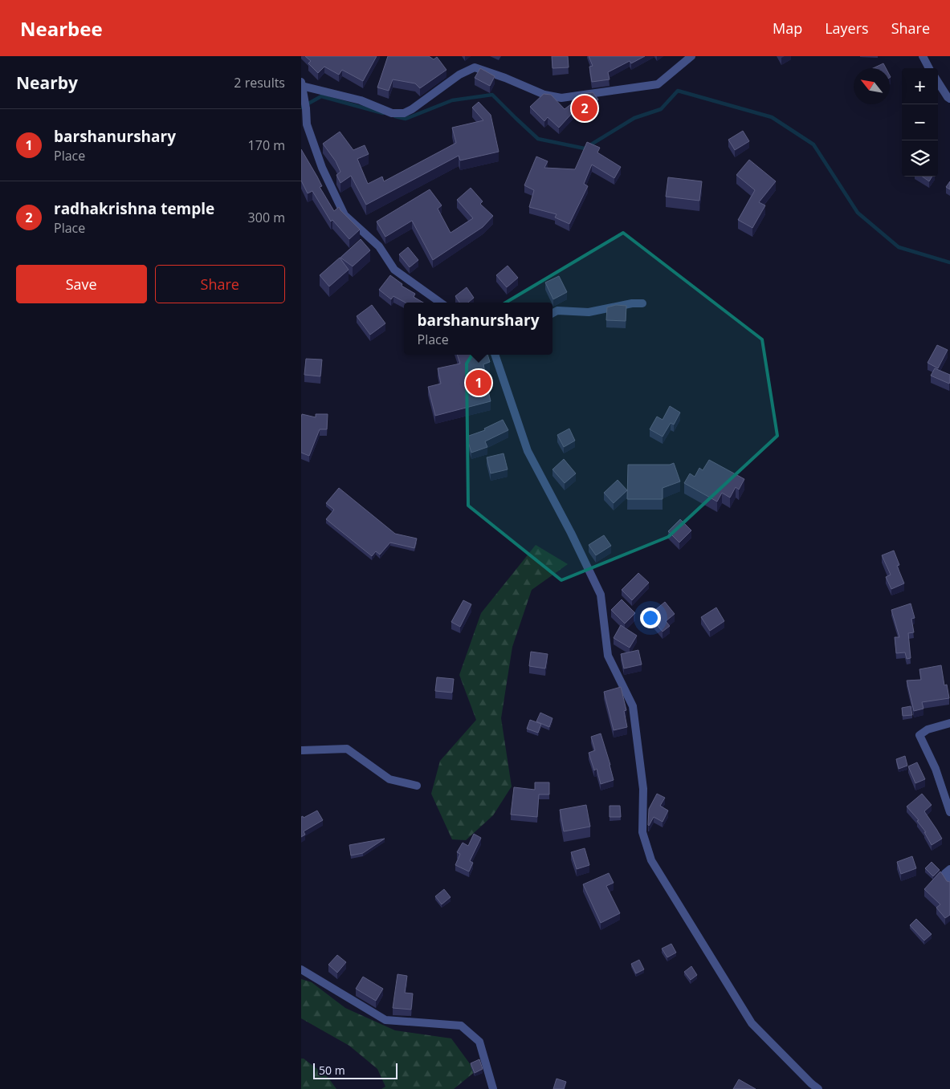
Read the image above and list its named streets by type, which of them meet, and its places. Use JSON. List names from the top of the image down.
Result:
{
  "scale_bar": "50 m",
  "north": "top left",
  "page": {
    "header": "Nearbee",
    "nav": ["Map", "Layers", "Share"],
    "heading": ["Nearby", "2 results"],
    "map_buttons": ["+", "−"],
    "pins": ["2", "1"],
    "list": [
      {
        "mark": "1",
        "name": "barshanurshary",
        "note": "Place",
        "value": "170 m"
      },
      {
        "mark": "2",
        "name": "radhakrishna temple",
        "note": "Place",
        "value": "300 m"
      }
    ],
    "buttons": ["Save", "Share"],
    "popup": ["barshanurshary", "Place"],
    "scale": "50 m"
  }
}
